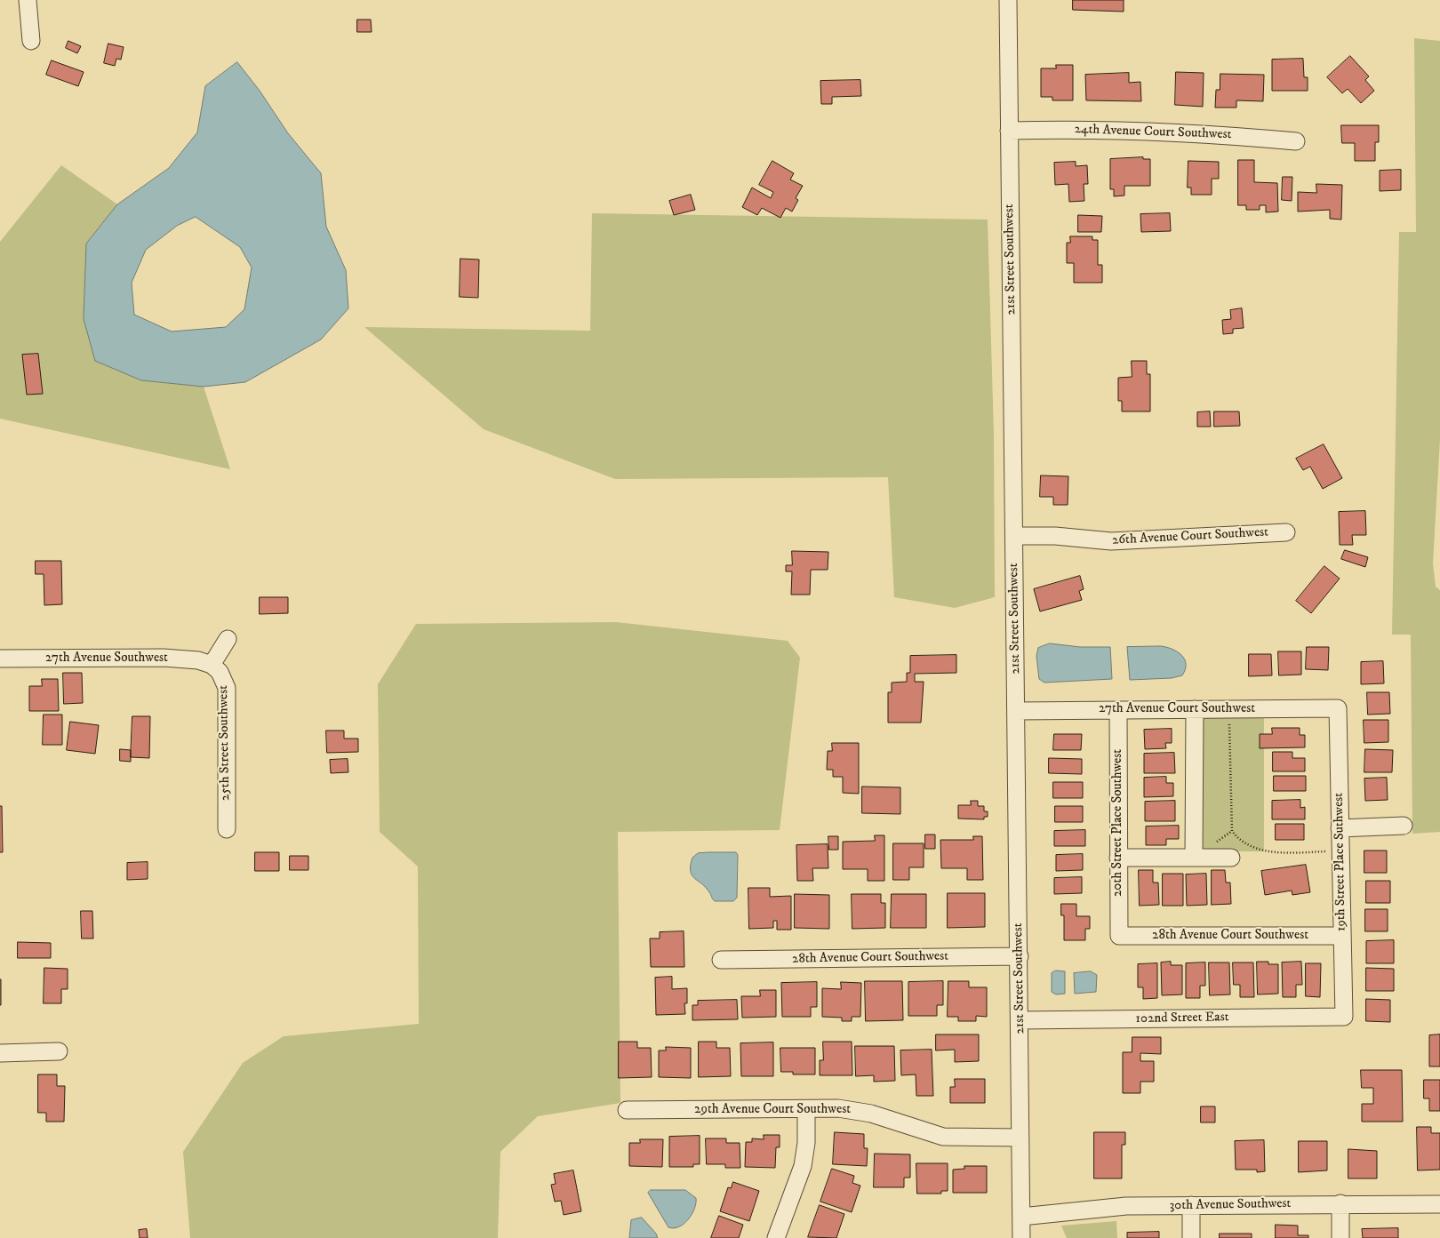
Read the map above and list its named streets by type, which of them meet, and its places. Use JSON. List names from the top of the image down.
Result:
{
  "streets": {
    "street": [
      "24th Avenue Court Southwest",
      "21st Street Southwest",
      "26th Avenue Court Southwest",
      "27th Avenue Southwest",
      "27th Avenue Court Southwest",
      "25th Street Southwest",
      "20th Street Place Southwest",
      "19th Street Place Suthwest",
      "28th Avenue Court Southwest",
      "102nd Street East",
      "29th Avenue Court Southwest",
      "30th Avenue Southwest"
    ]
  },
  "crossings": [
    ["24th Avenue Court Southwest", "21st Street Southwest"],
    ["21st Street Southwest", "26th Avenue Court Southwest"],
    ["21st Street Southwest", "27th Avenue Court Southwest"],
    ["21st Street Southwest", "28th Avenue Court Southwest"],
    ["21st Street Southwest", "102nd Street East"],
    ["21st Street Southwest", "29th Avenue Court Southwest"],
    ["21st Street Southwest", "30th Avenue Southwest"],
    ["27th Avenue Southwest", "25th Street Southwest"],
    ["27th Avenue Court Southwest", "20th Street Place Southwest"],
    ["27th Avenue Court Southwest", "19th Street Place Suthwest"],
    ["20th Street Place Southwest", "28th Avenue Court Southwest"],
    ["19th Street Place Suthwest", "28th Avenue Court Southwest"],
    ["19th Street Place Suthwest", "102nd Street East"]
  ]
}
